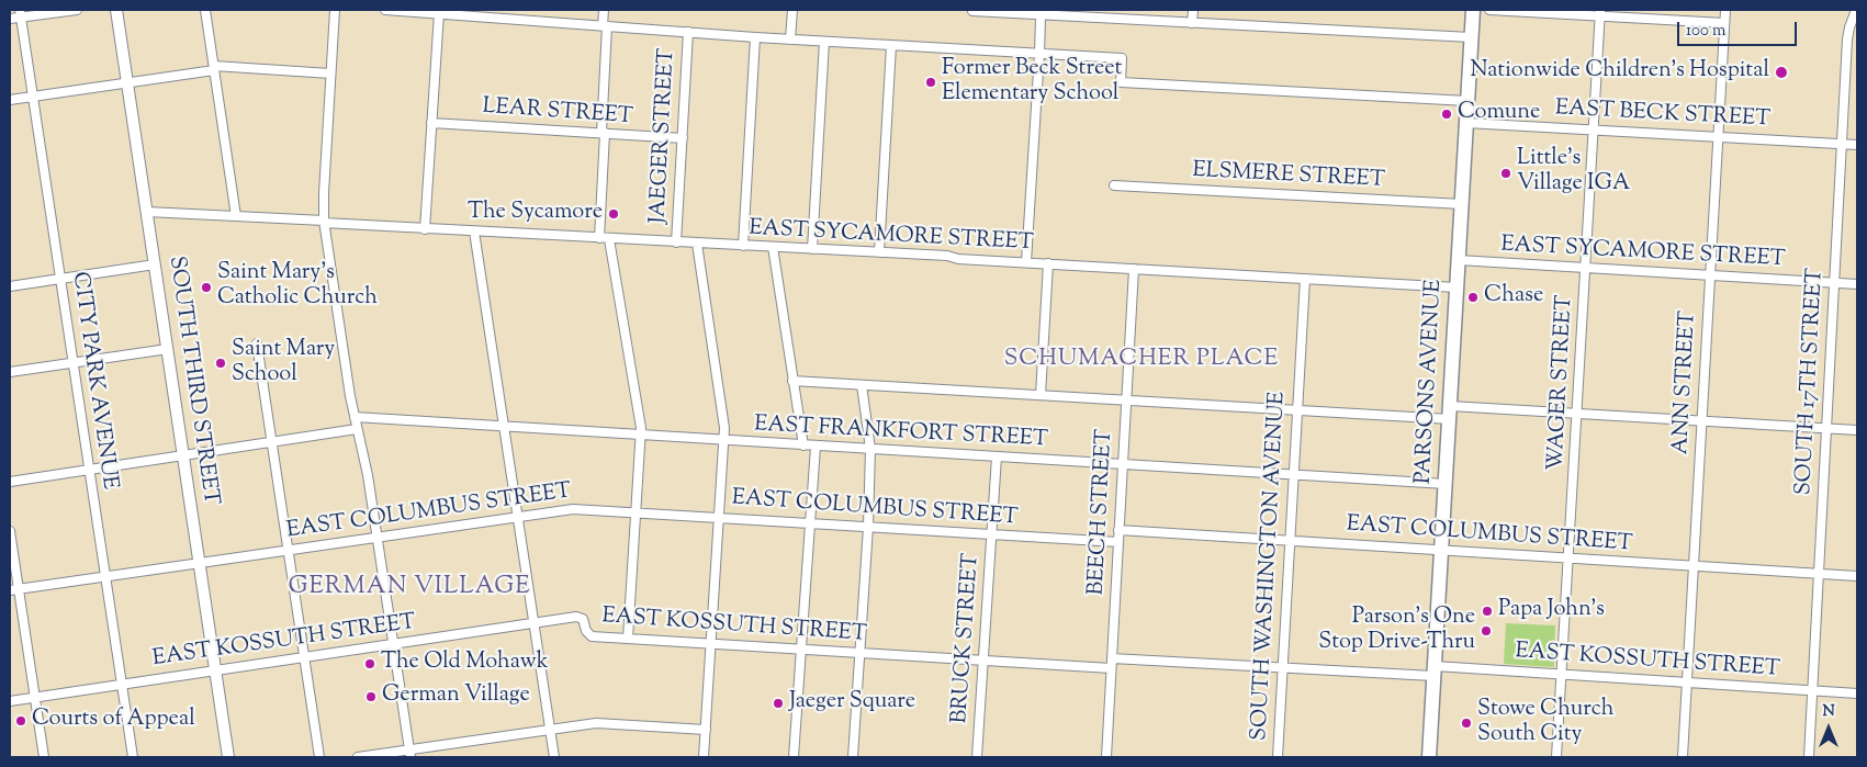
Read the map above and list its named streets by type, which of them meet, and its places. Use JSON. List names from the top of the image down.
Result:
{
  "streets": {
    "main road": ["PARSONS AVENUE"],
    "street": [
      "LEAR STREET",
      "EAST BECK STREET",
      "JAEGER STREET",
      "ELSMERE STREET",
      "EAST SYCAMORE STREET",
      "CITY PARK AVENUE",
      "SOUTH THIRD STREET",
      "SOUTH 17TH STREET",
      "WAGER STREET",
      "ANN STREET",
      "EAST FRANKFORT STREET",
      "EAST COLUMBUS STREET",
      "BEECH STREET",
      "SOUTH WASHINGTON AVENUE",
      "EAST KOSSUTH STREET",
      "BRUCK STREET"
    ]
  },
  "crossings": [
    ["LEAR STREET", "JAEGER STREET"],
    ["EAST BECK STREET", "PARSONS AVENUE"],
    ["EAST BECK STREET", "SOUTH 17TH STREET"],
    ["EAST BECK STREET", "WAGER STREET"],
    ["EAST BECK STREET", "ANN STREET"],
    ["JAEGER STREET", "EAST SYCAMORE STREET"],
    ["JAEGER STREET", "EAST FRANKFORT STREET"],
    ["JAEGER STREET", "EAST COLUMBUS STREET"],
    ["JAEGER STREET", "EAST KOSSUTH STREET"],
    ["ELSMERE STREET", "PARSONS AVENUE"],
    ["EAST SYCAMORE STREET", "SOUTH THIRD STREET"],
    ["EAST SYCAMORE STREET", "PARSONS AVENUE"],
    ["EAST SYCAMORE STREET", "SOUTH 17TH STREET"],
    ["EAST SYCAMORE STREET", "WAGER STREET"],
    ["EAST SYCAMORE STREET", "ANN STREET"],
    ["EAST SYCAMORE STREET", "BEECH STREET"],
    ["EAST SYCAMORE STREET", "SOUTH WASHINGTON AVENUE"],
    ["CITY PARK AVENUE", "EAST COLUMBUS STREET"],
    ["CITY PARK AVENUE", "EAST KOSSUTH STREET"],
    ["SOUTH THIRD STREET", "EAST COLUMBUS STREET"],
    ["SOUTH THIRD STREET", "EAST KOSSUTH STREET"],
    ["PARSONS AVENUE", "EAST FRANKFORT STREET"],
    ["PARSONS AVENUE", "EAST COLUMBUS STREET"],
    ["PARSONS AVENUE", "EAST KOSSUTH STREET"],
    ["SOUTH 17TH STREET", "EAST COLUMBUS STREET"],
    ["SOUTH 17TH STREET", "EAST KOSSUTH STREET"],
    ["WAGER STREET", "EAST COLUMBUS STREET"],
    ["WAGER STREET", "EAST KOSSUTH STREET"],
    ["ANN STREET", "EAST COLUMBUS STREET"],
    ["ANN STREET", "EAST KOSSUTH STREET"],
    ["EAST FRANKFORT STREET", "BEECH STREET"],
    ["EAST FRANKFORT STREET", "SOUTH WASHINGTON AVENUE"],
    ["EAST FRANKFORT STREET", "BRUCK STREET"],
    ["EAST COLUMBUS STREET", "BEECH STREET"],
    ["EAST COLUMBUS STREET", "SOUTH WASHINGTON AVENUE"],
    ["EAST COLUMBUS STREET", "BRUCK STREET"],
    ["BEECH STREET", "EAST KOSSUTH STREET"],
    ["SOUTH WASHINGTON AVENUE", "EAST KOSSUTH STREET"],
    ["EAST KOSSUTH STREET", "BRUCK STREET"]
  ],
  "districts": ["SCHUMACHER PLACE", "GERMAN VILLAGE"],
  "places": [
    "Nationwide Children's Hospital",
    "Former Beck Street Elementary School",
    "Comune",
    "Little's Village IGA",
    "The Sycamore",
    "Saint Mary's Catholic Church",
    "Chase",
    "Saint Mary School",
    "Papa John's",
    "Parson's One Stop Drive-Thru",
    "The Old Mohawk",
    "German Village",
    "Jaeger Square",
    "Courts of Appeal",
    "Stowe Church South City"
  ],
  "scale_bar": "100 m",
  "north": "top"
}
